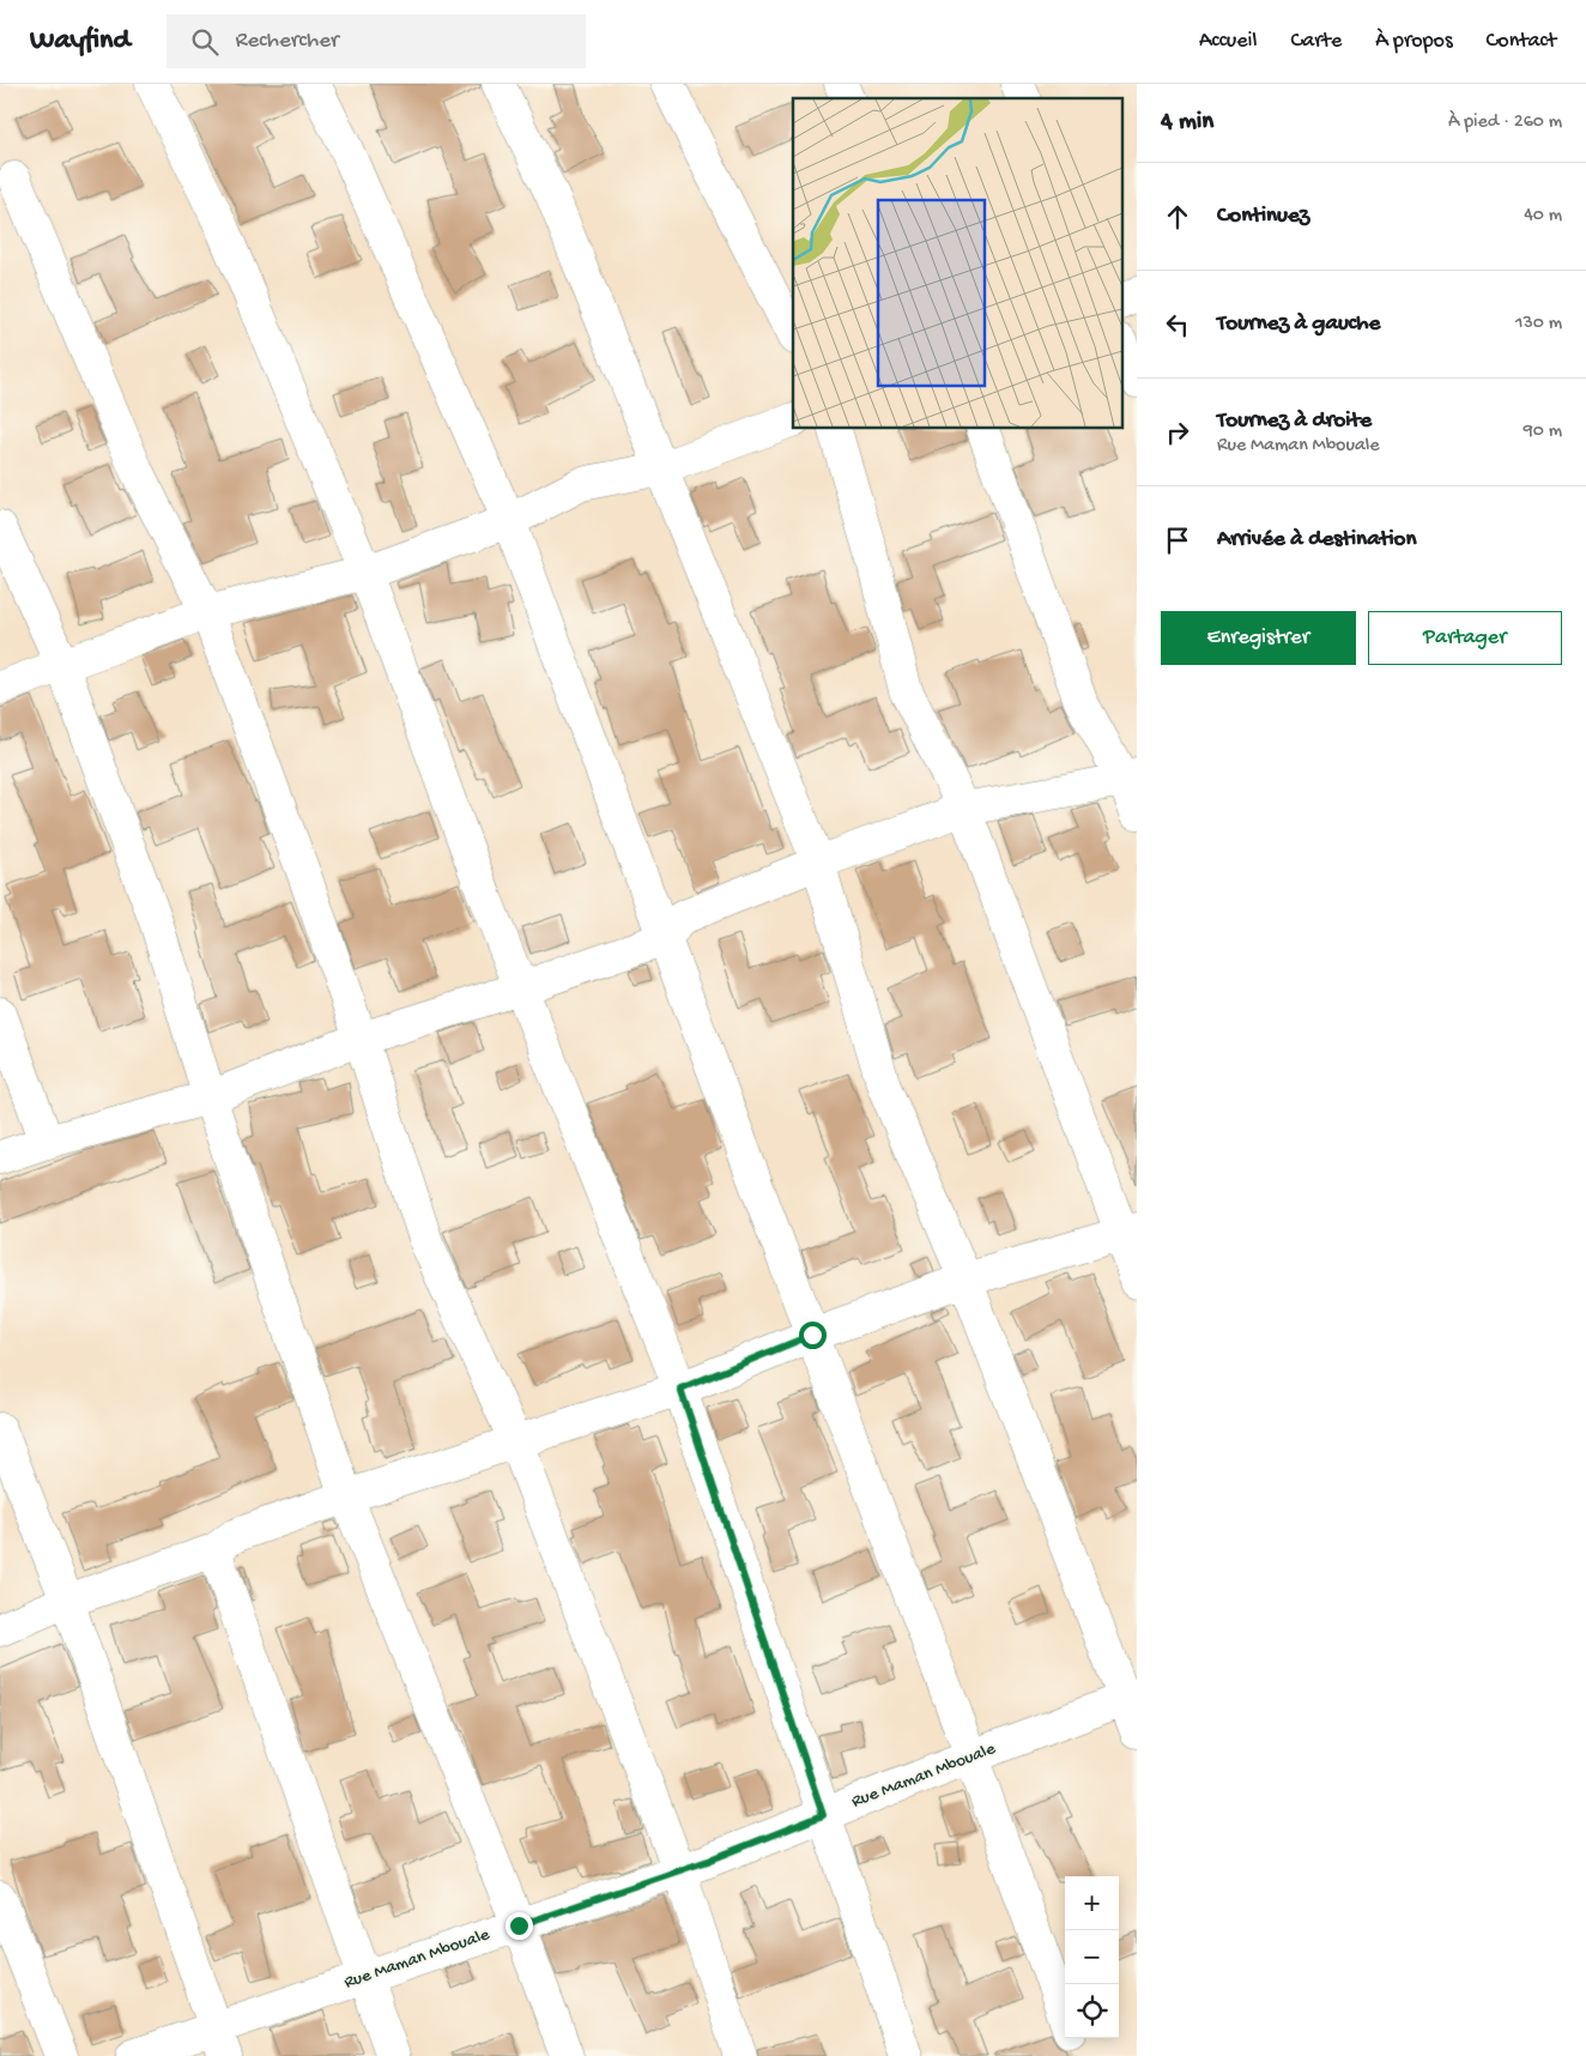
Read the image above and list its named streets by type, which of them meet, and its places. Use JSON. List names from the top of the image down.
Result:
{
  "streets": {
    "street": ["Rue Maman Mbouale"]
  },
  "page": {
    "header": "Wayfind",
    "search": "Rechercher",
    "nav": [
      "Accueil",
      "Carte",
      "À propos",
      "Contact"
    ],
    "heading": ["4 min", "À pied · 260 m"],
    "list": [
      ["Continuez", "40 m"],
      ["Tournez à gauche", "130 m"],
      ["Tournez à droite", "Rue Maman Mbouale", "90 m"],
      "Arrivée à destination"
    ],
    "buttons": ["Enregistrer", "Partager"],
    "map_buttons": ["+", "−"]
  }
}
